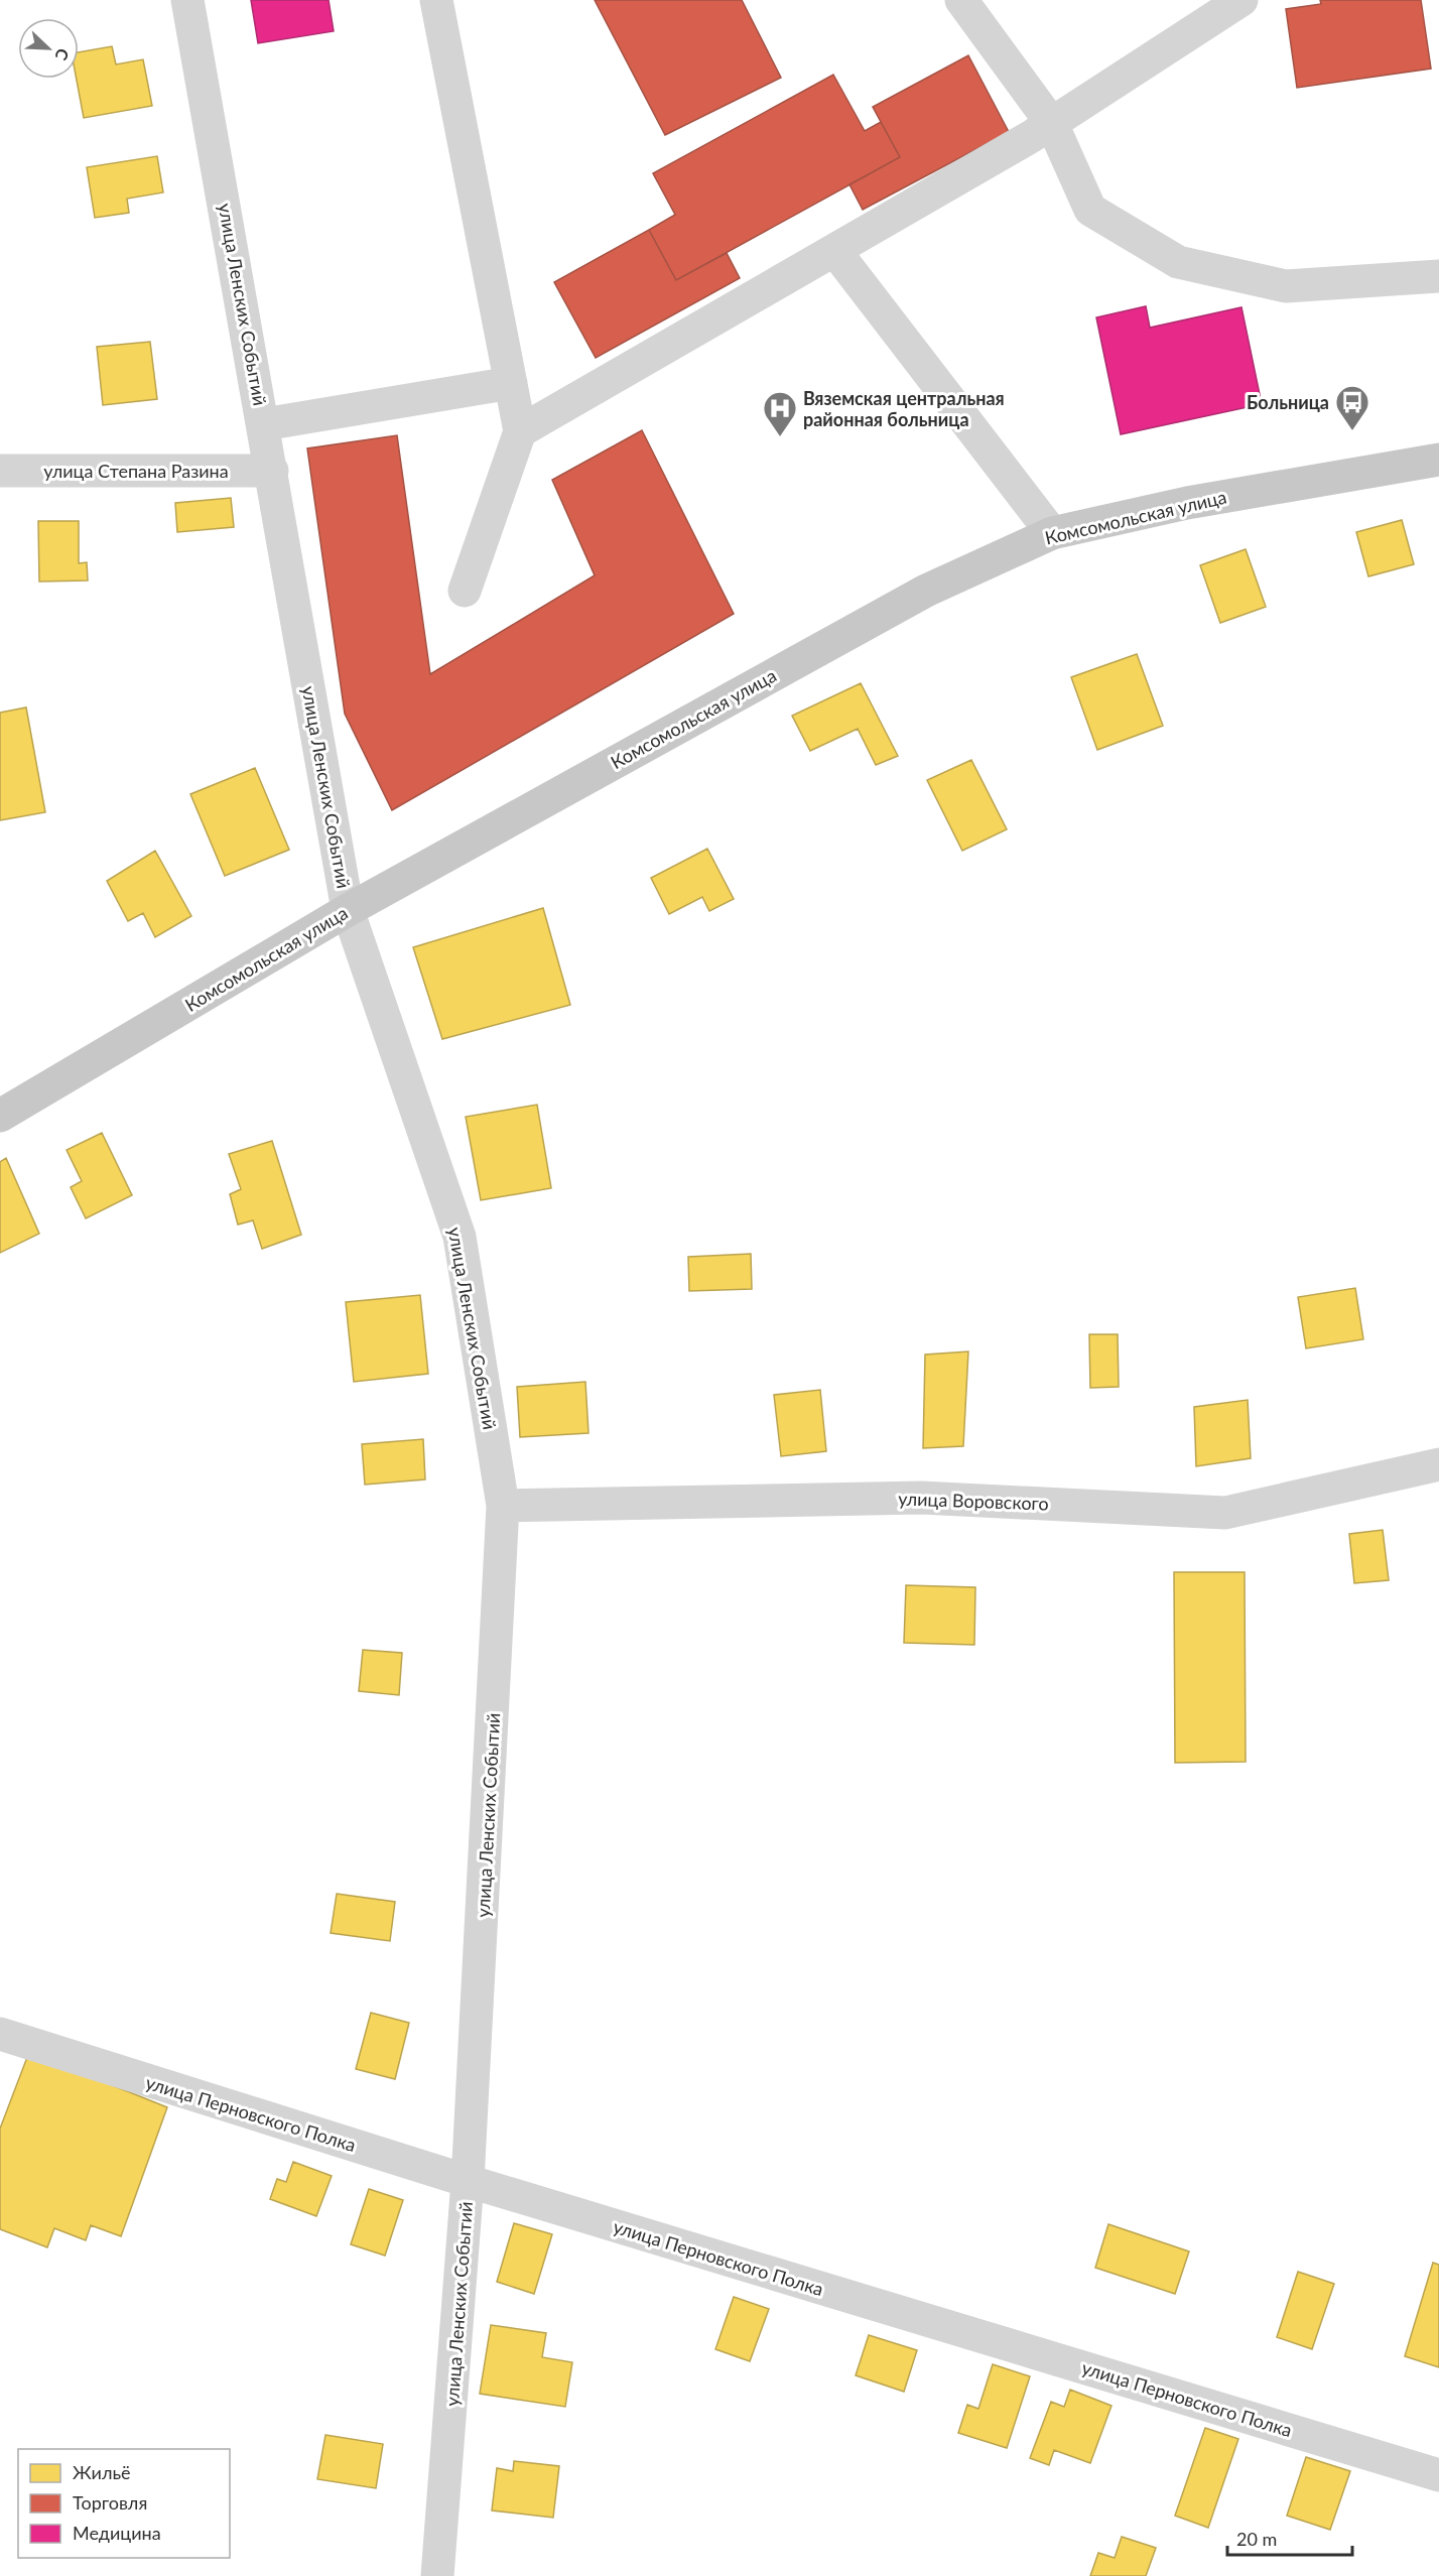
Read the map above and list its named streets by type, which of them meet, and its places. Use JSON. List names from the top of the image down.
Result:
{
  "streets": {
    "main road": ["Комсомольская улица"],
    "street": [
      "улица Ленских Событий",
      "улица Степана Разина",
      "улица Воровского",
      "улица Перновского Полка"
    ]
  },
  "crossings": [
    ["улица Ленских Событий", "улица Степана Разина"],
    ["улица Ленских Событий", "Комсомольская улица"],
    ["улица Ленских Событий", "улица Воровского"],
    ["улица Ленских Событий", "улица Перновского Полка"]
  ],
  "places": {
    "bus stop": ["Больница"],
    "hospital": ["Вяземская центральная районная больница"]
  },
  "legend": ["Жильё", "Торговля", "Медицина"],
  "scale_bar": "20 m",
  "north": "bottom right"
}
